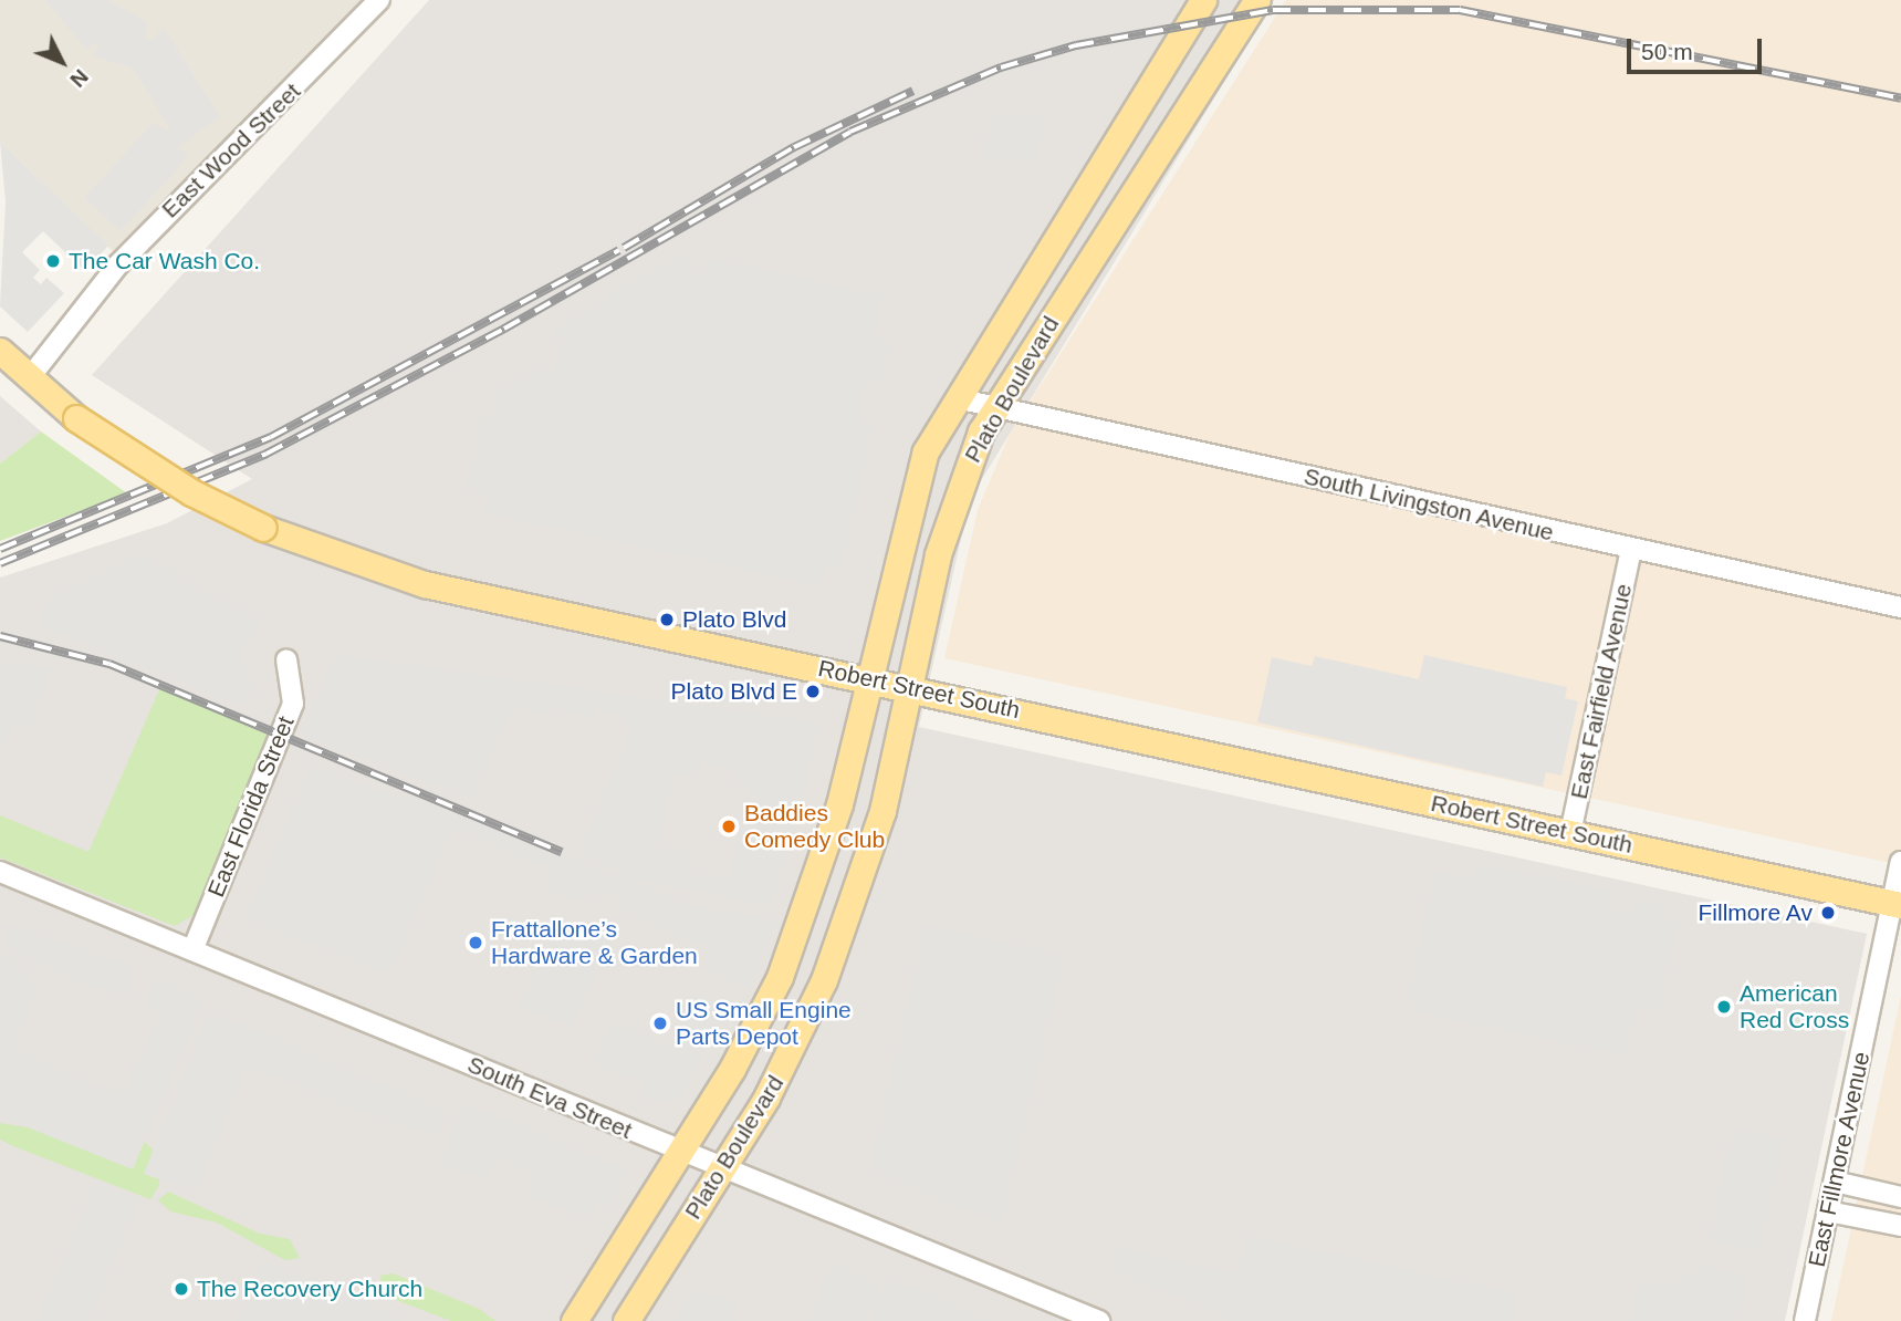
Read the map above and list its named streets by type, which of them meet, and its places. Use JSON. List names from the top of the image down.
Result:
{
  "streets": {
    "main road": ["Plato Boulevard", "Robert Street South"],
    "street": [
      "East Wood Street",
      "South Livingston Avenue",
      "East Fairfield Avenue",
      "East Florida Street",
      "South Eva Street",
      "East Fillmore Avenue"
    ]
  },
  "crossings": [
    ["East Wood Street", "Robert Street South"],
    ["Plato Boulevard", "South Livingston Avenue"],
    ["Plato Boulevard", "Robert Street South"],
    ["Plato Boulevard", "South Eva Street"],
    ["South Livingston Avenue", "East Fairfield Avenue"],
    ["Robert Street South", "East Fairfield Avenue"],
    ["Robert Street South", "East Fillmore Avenue"],
    ["East Florida Street", "South Eva Street"]
  ],
  "places": [
    "The Car Wash Co.",
    "Plato Blvd",
    "Plato Blvd E",
    "Baddies Comedy Club",
    "Fillmore Av",
    "Frattallone’s Hardware & Garden",
    "American Red Cross",
    "US Small Engine Parts Depot",
    "The Recovery Church"
  ],
  "scale_bar": "50 m",
  "north": "bottom right"
}
